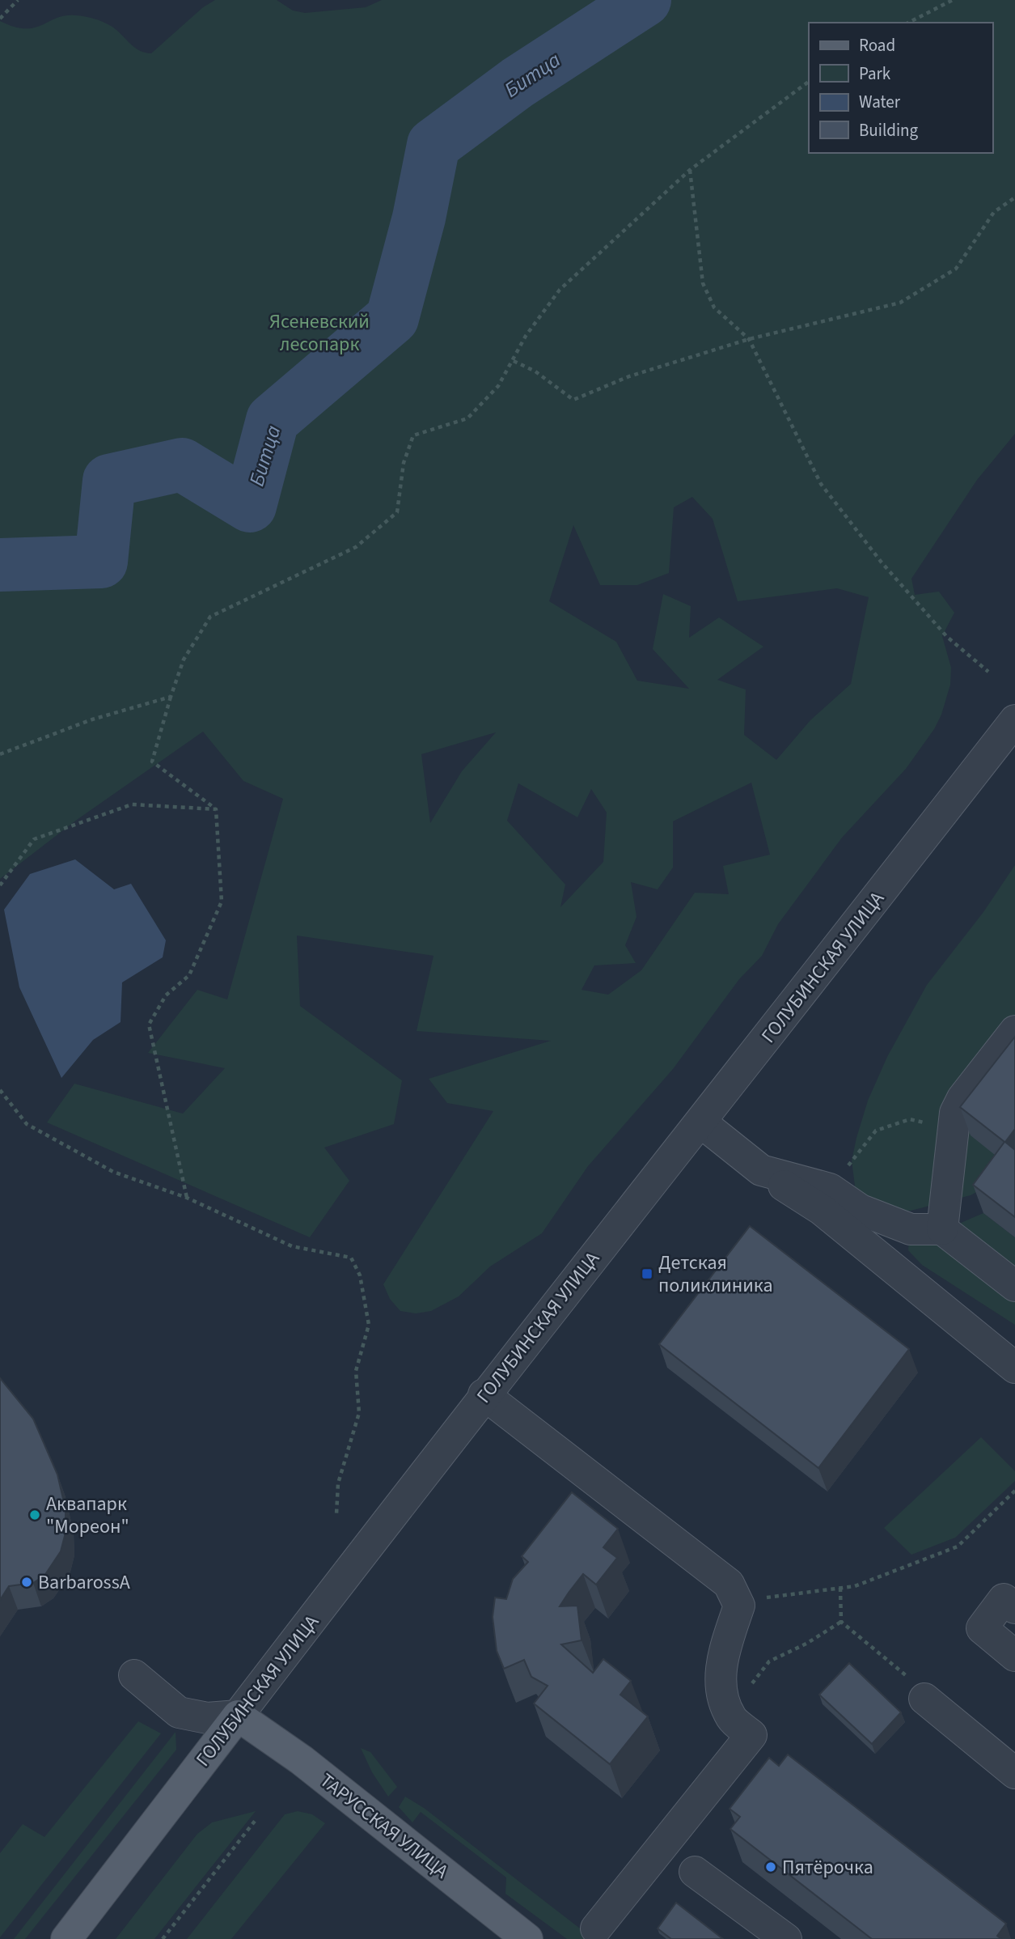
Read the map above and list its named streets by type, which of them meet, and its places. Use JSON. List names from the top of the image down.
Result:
{
  "streets": {
    "main road": ["ГОЛУБИНСКАЯ УЛИЦА", "ТАРУССКАЯ УЛИЦА"]
  },
  "crossings": [
    ["ГОЛУБИНСКАЯ УЛИЦА", "ТАРУССКАЯ УЛИЦА"]
  ],
  "water": ["Битца"],
  "parks": ["Ясеневский лесопарк"],
  "places": {
    "transit": ["Детская поликлиника"],
    "other": ["Аквапарк \"Мореон\"", "BarbarossA", "Пятёрочка"]
  },
  "legend": [
    "Road",
    "Park",
    "Water",
    "Building"
  ]
}
